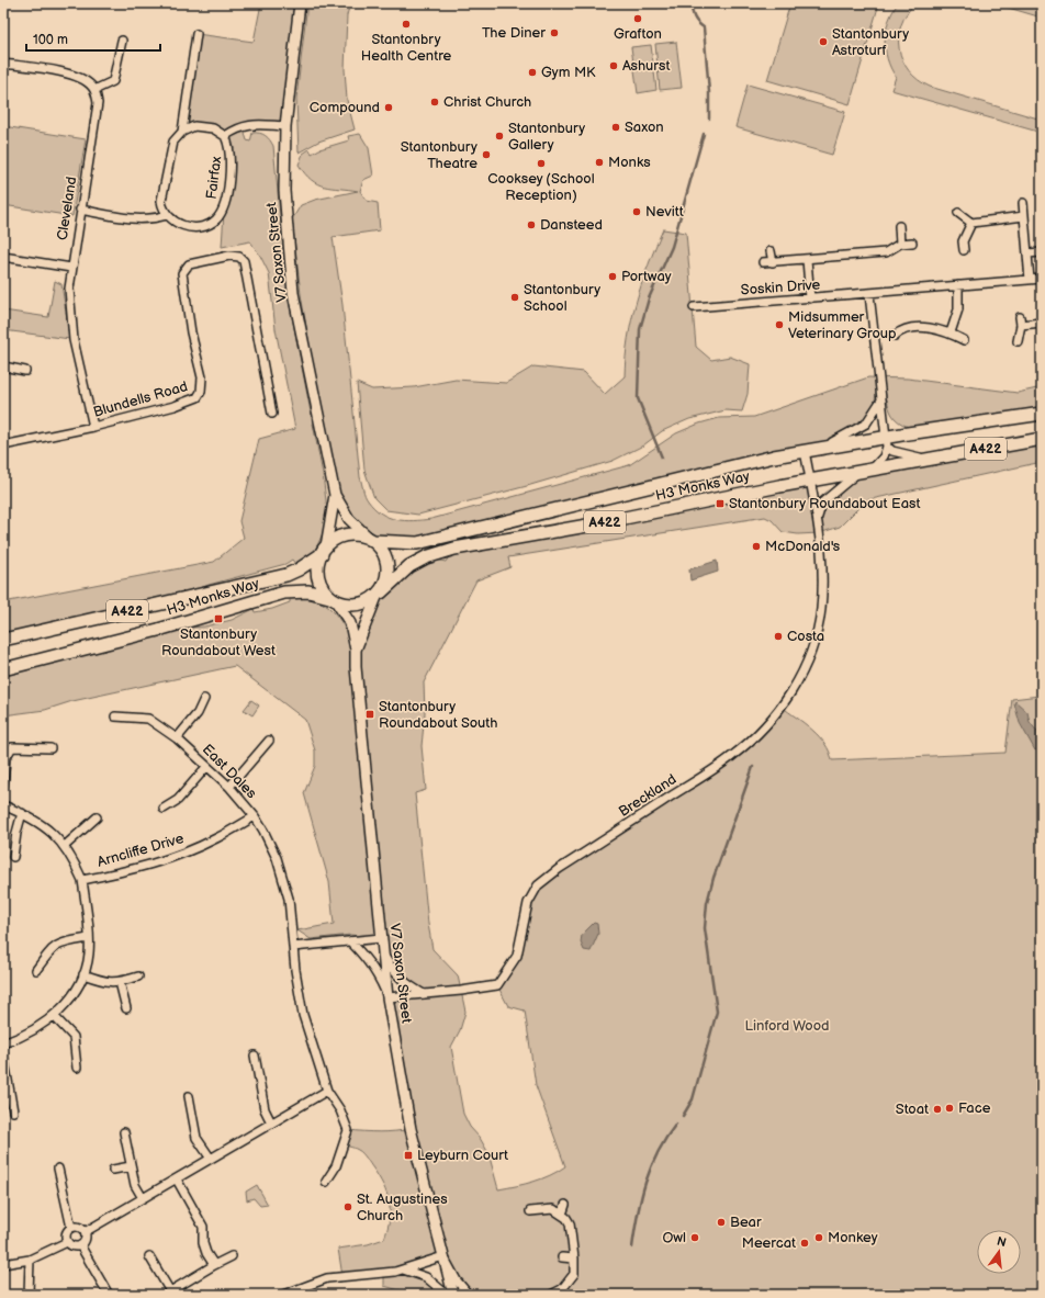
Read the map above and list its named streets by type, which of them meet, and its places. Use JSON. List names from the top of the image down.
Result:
{
  "streets": {
    "main road": ["A422", "H3 Monks Way"],
    "street": [
      "Fairfax",
      "Cleveland",
      "V7 Saxon Street",
      "Soskin Drive",
      "Blundells Road",
      "East Dales",
      "Breckland",
      "Arncliffe Drive"
    ]
  },
  "crossings": [
    ["Fairfax", "V7 Saxon Street"],
    ["Cleveland", "Blundells Road"],
    ["V7 Saxon Street", "A422"],
    ["V7 Saxon Street", "H3 Monks Way"],
    ["V7 Saxon Street", "Breckland"],
    ["A422", "H3 Monks Way"],
    ["H3 Monks Way", "Breckland"],
    ["East Dales", "Arncliffe Drive"]
  ],
  "parks": ["Linford Wood"],
  "places": {
    "other": [
      "Grafton",
      "Stantonbry Health Centre",
      "The Diner",
      "Stantonbury Astroturf",
      "Ashurst",
      "Gym MK",
      "Christ Church",
      "Compound",
      "Saxon",
      "Stantonbury Gallery",
      "Stantonbury Theatre",
      "Monks",
      "Cooksey (School Reception)",
      "Nevitt",
      "Dansteed",
      "Portway",
      "Stantonbury School",
      "Midsummer Veterinary Group",
      "McDonald's",
      "Costa",
      "Face",
      "Stoat",
      "St. Augustines Church",
      "Bear",
      "Owl",
      "Monkey",
      "Meercat"
    ],
    "transit": [
      "Stantonbury Roundabout East",
      "Stantonbury Roundabout West",
      "Stantonbury Roundabout South",
      "Leyburn Court"
    ]
  },
  "scale_bar": "100 m",
  "north": "top"
}
